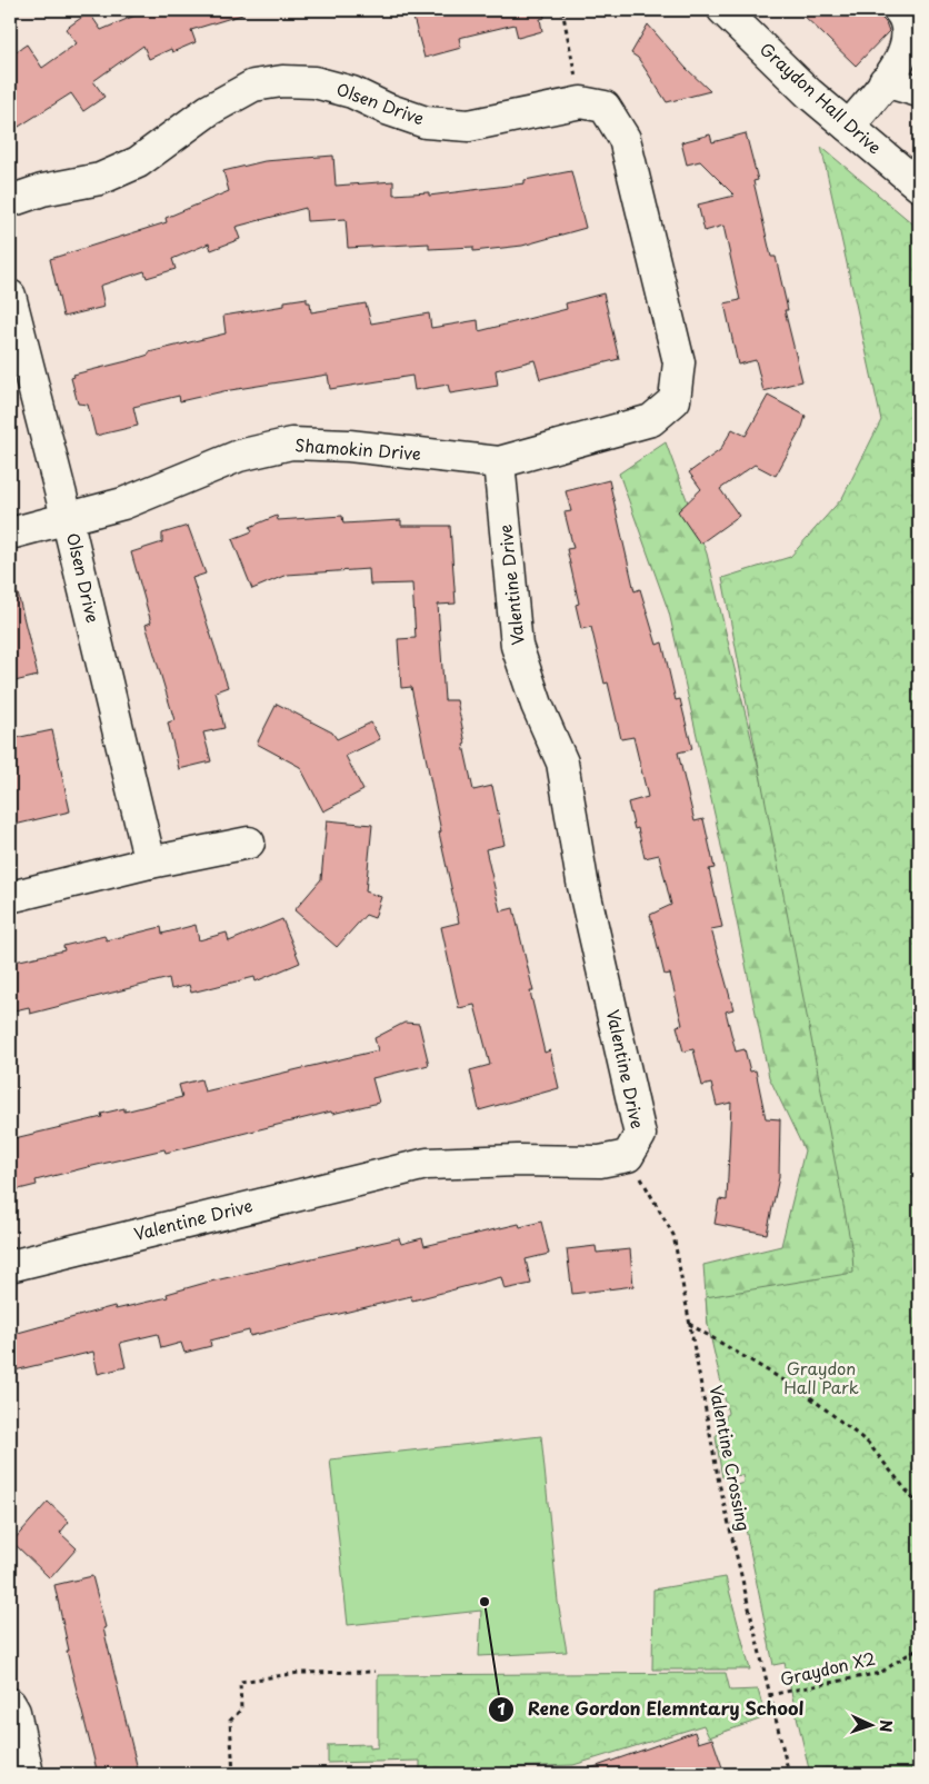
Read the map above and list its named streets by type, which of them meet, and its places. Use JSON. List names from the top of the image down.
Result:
{
  "streets": {
    "street": [
      "Graydon Hall Drive",
      "Olsen Drive",
      "Shamokin Drive",
      "Valentine Drive"
    ],
    "path": ["Valentine Crossing", "Graydon X2"]
  },
  "crossings": [
    ["Olsen Drive", "Shamokin Drive"],
    ["Shamokin Drive", "Valentine Drive"],
    ["Valentine Drive", "Valentine Crossing"],
    ["Valentine Crossing", "Graydon X2"]
  ],
  "parks": ["Graydon Hall Park"],
  "places": ["Rene Gordon Elemntary School"],
  "north": "right"
}
